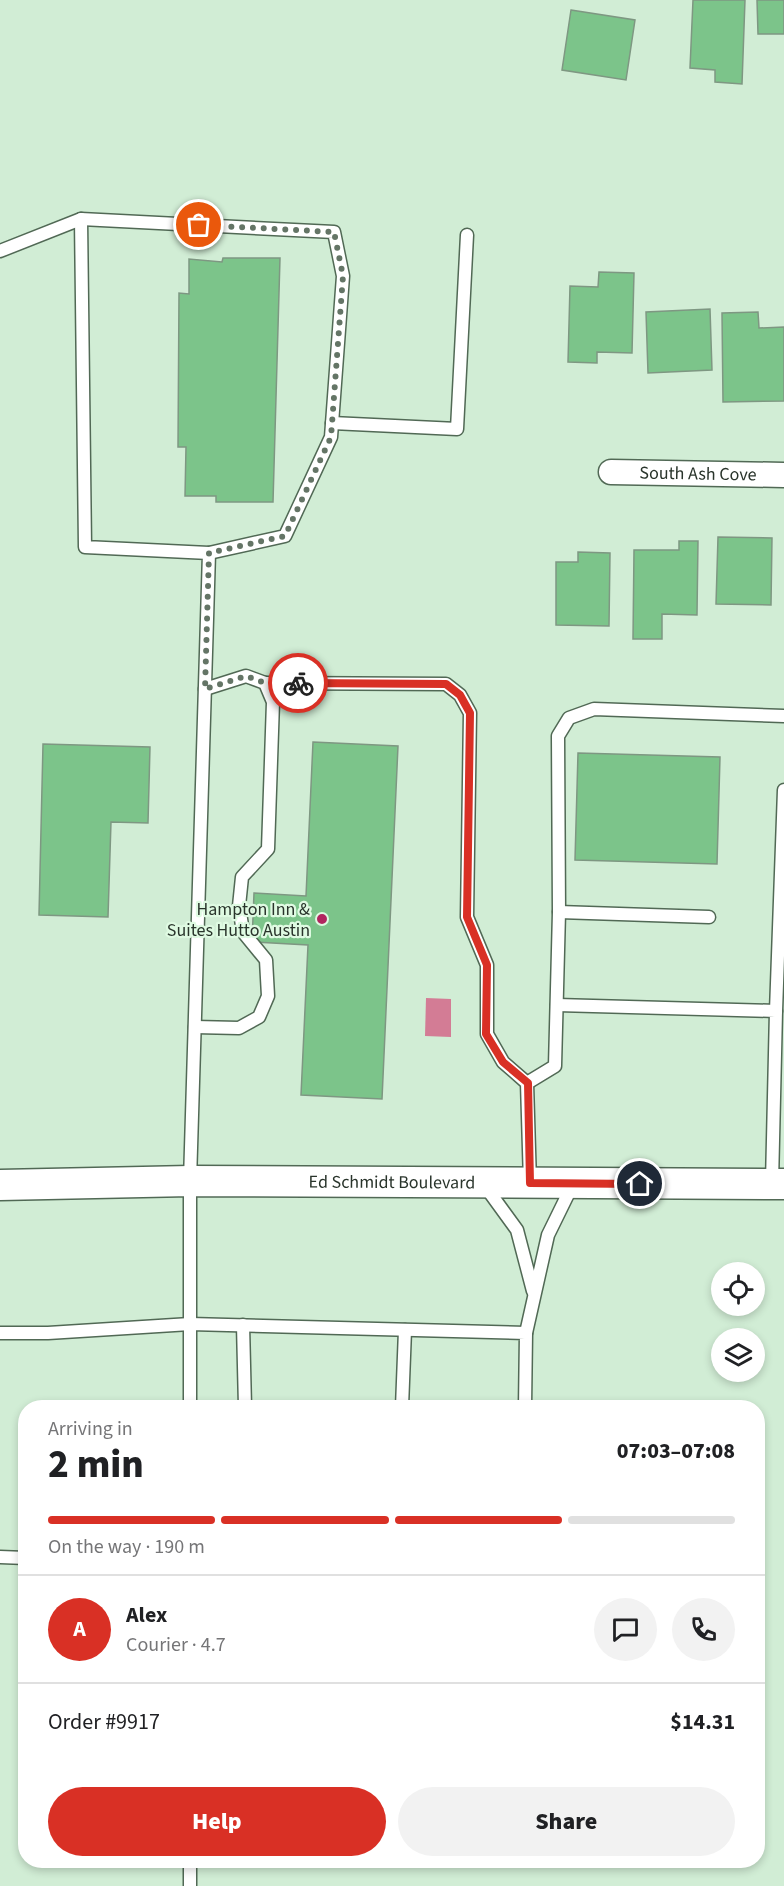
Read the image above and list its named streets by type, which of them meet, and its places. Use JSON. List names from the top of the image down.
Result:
{
  "streets": {
    "street": ["South Ash Cove", "Ed Schmidt Boulevard"]
  },
  "places": ["Hampton Inn & Suites Hutto Austin"],
  "page": {
    "heading": ["2 min", "Arriving in", "07:03–07:08"],
    "panel": [
      "Alex",
      "Courier · 4.7",
      "Order #9917",
      "$14.31"
    ],
    "bar": "On the way · 190 m",
    "round": "A",
    "buttons": ["Help", "Share"]
  }
}
